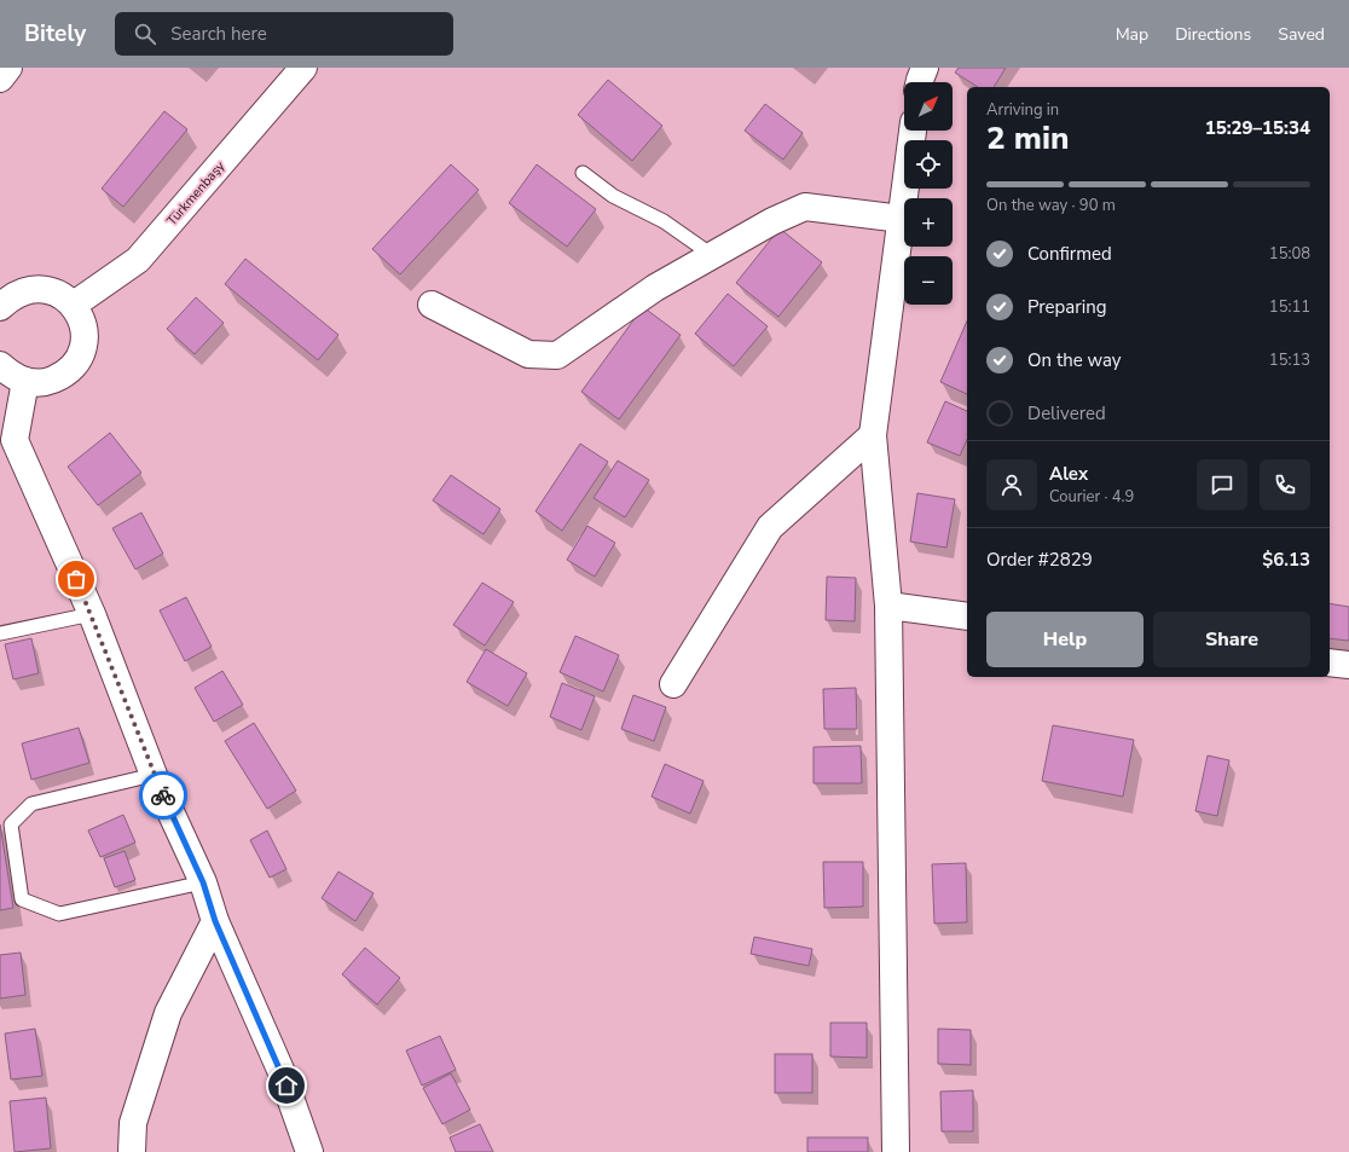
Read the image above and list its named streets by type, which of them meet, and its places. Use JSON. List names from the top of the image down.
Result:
{
  "streets": {
    "street": ["Türkmenbaşy"]
  },
  "north": "top right",
  "page": {
    "header": "Bitely",
    "search": "Search here",
    "nav": ["Map", "Directions", "Saved"],
    "map_buttons": ["+", "−"],
    "heading": ["2 min", "Arriving in", "15:29–15:34"],
    "panel": [
      "Alex",
      "Courier · 4.9",
      "Order #2829",
      "$6.13"
    ],
    "bar": "On the way · 90 m",
    "list": [
      ["Confirmed", "15:08"],
      ["Preparing", "15:11"],
      ["On the way", "15:13"],
      "Delivered"
    ],
    "buttons": ["Help", "Share"]
  }
}
